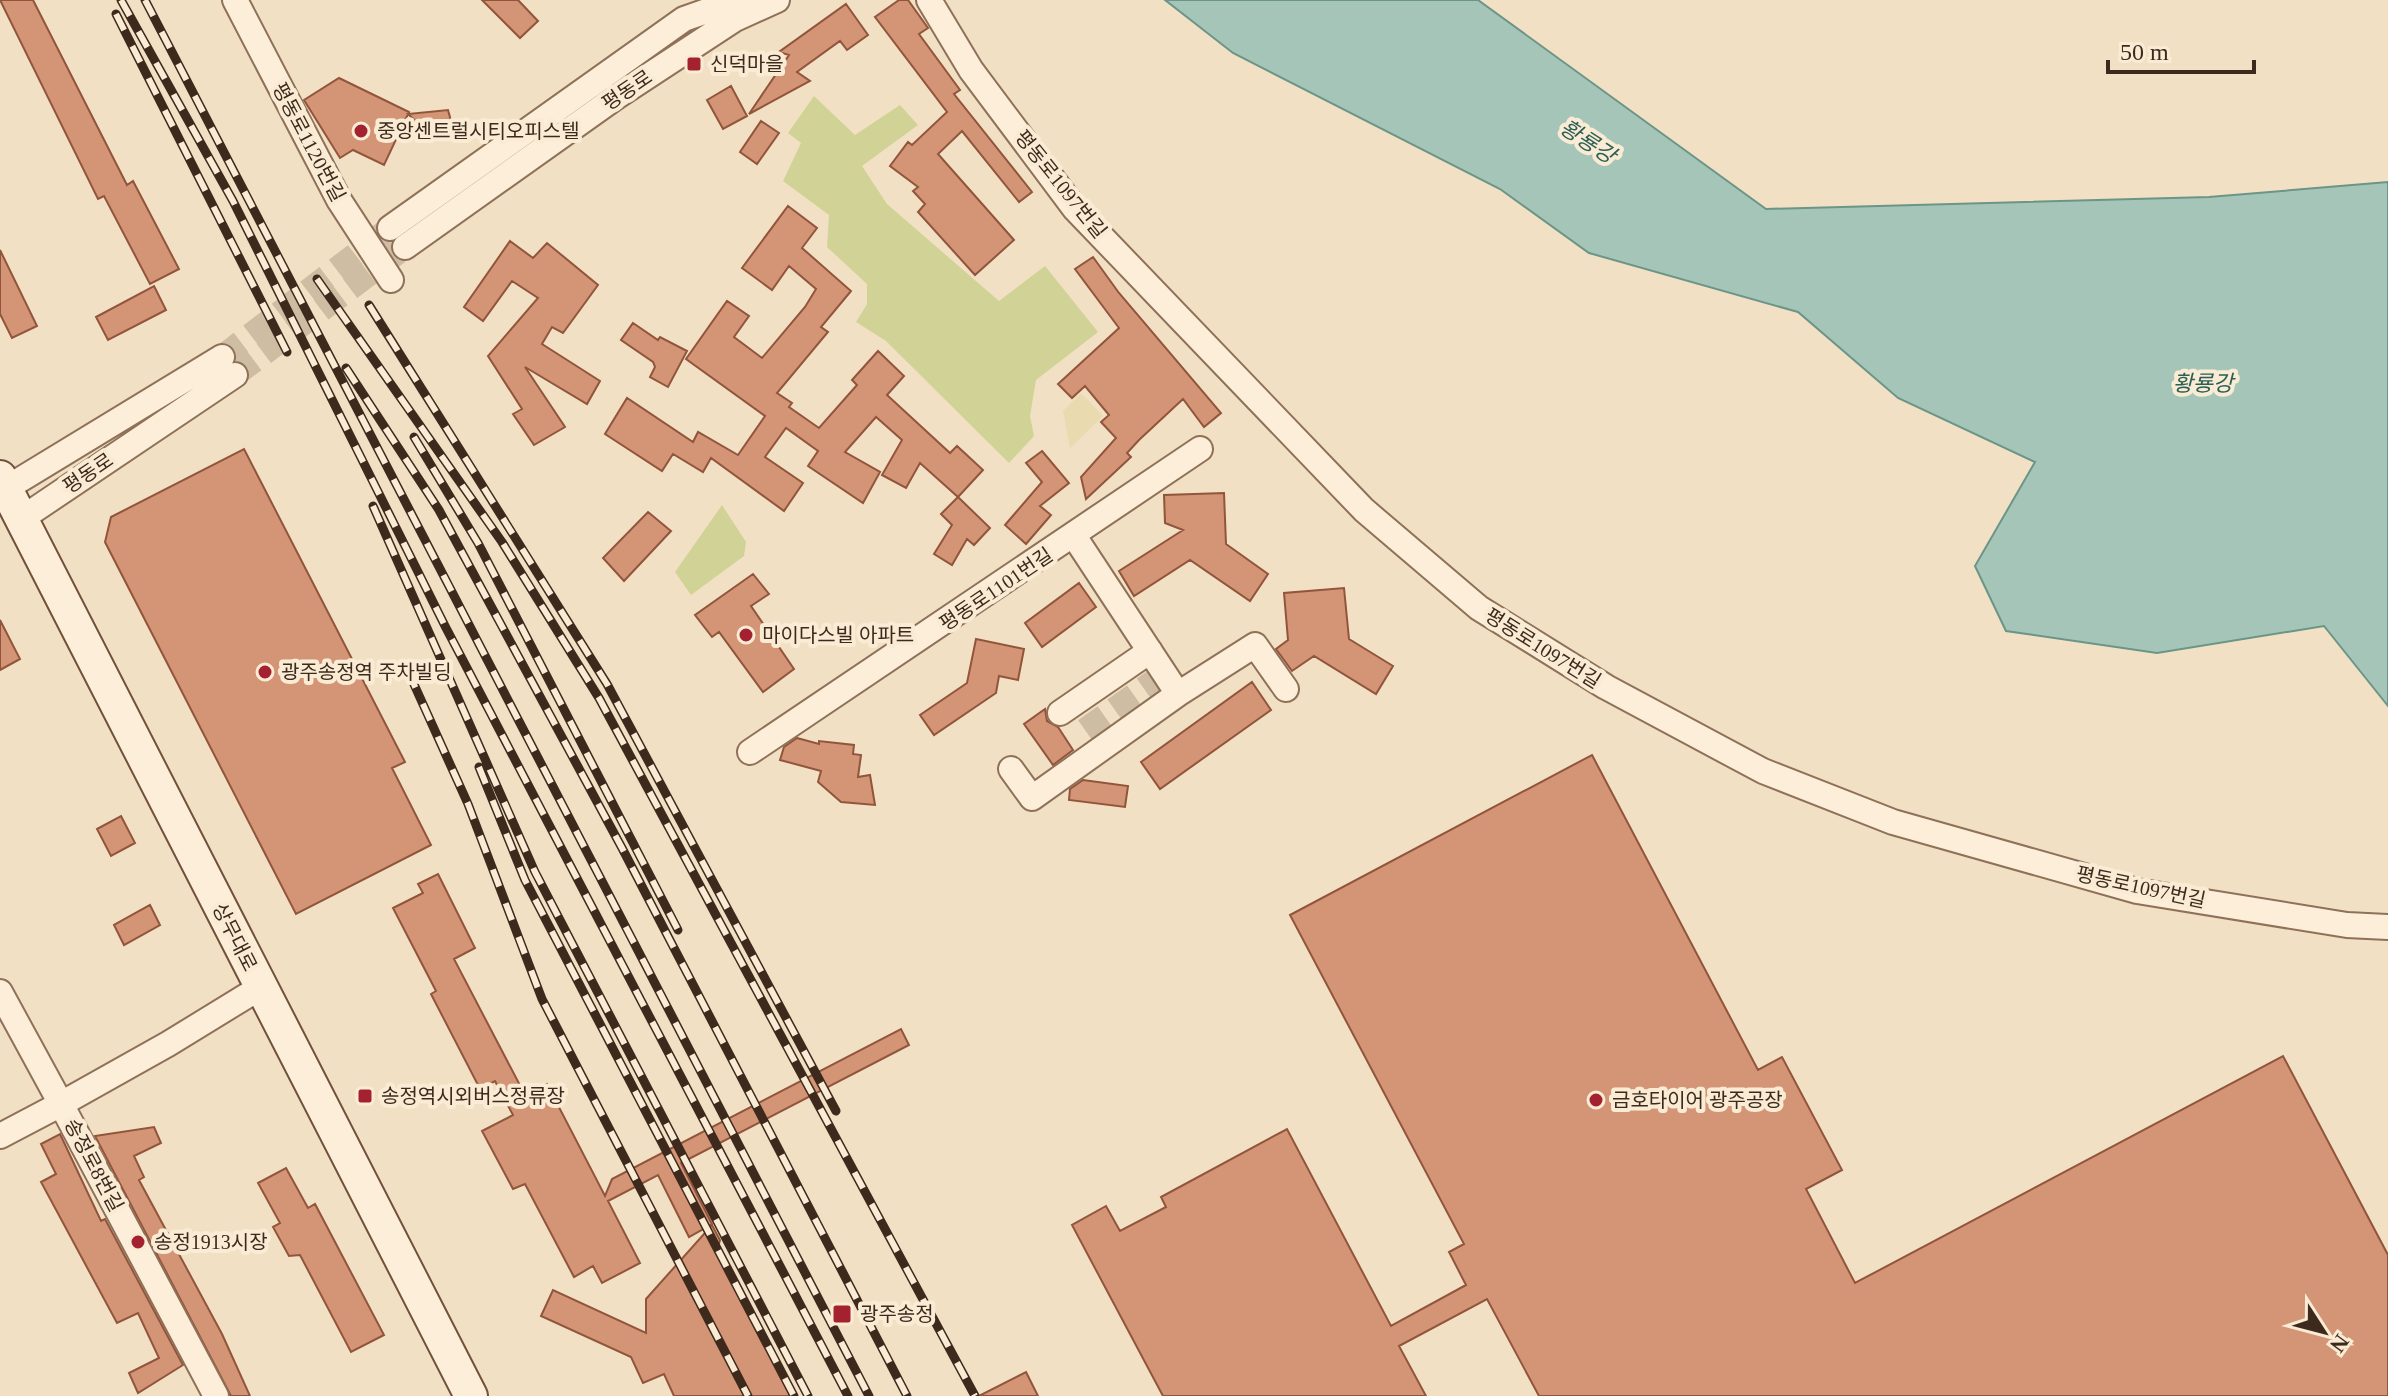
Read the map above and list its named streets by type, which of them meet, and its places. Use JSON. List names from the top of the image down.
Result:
{
  "streets": {
    "main road": ["상무대로"],
    "street": [
      "평동로",
      "평동로1120번길",
      "평동로1097번길",
      "평동로1101번길",
      "송정로8번길"
    ]
  },
  "crossings": [
    ["평동로", "상무대로"]
  ],
  "water": ["황룡강"],
  "places": {
    "transit": ["신덕마을", "송정역시외버스정류장", "광주송정"],
    "other": [
      "중앙센트럴시티오피스텔",
      "마이다스빌 아파트",
      "광주송정역 주차빌딩",
      "금호타이어 광주공장",
      "송정1913시장"
    ]
  },
  "scale_bar": "50 m",
  "north": "bottom right"
}
